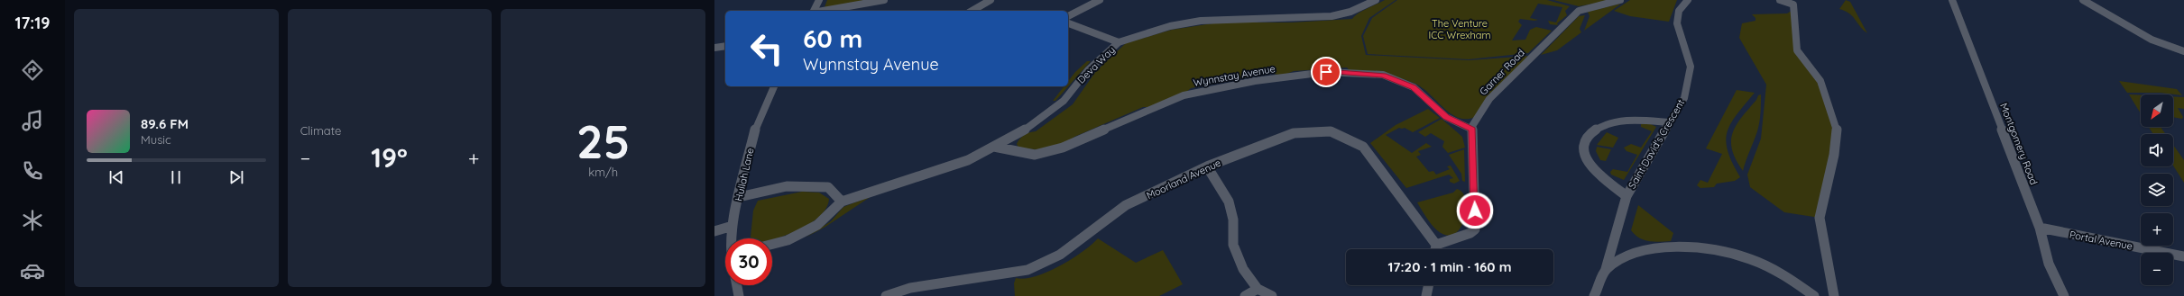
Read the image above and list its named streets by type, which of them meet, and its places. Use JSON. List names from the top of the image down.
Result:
{
  "streets": {
    "street": [
      "Deva Way",
      "Garner Road",
      "Wynnstay Avenue",
      "Saint David's Crescent",
      "Montgomery Road",
      "Hullah Lane",
      "Moorland Avenue",
      "Portal Avenue"
    ]
  },
  "crossings": [
    ["Deva Way", "Wynnstay Avenue"],
    ["Garner Road", "Wynnstay Avenue"],
    ["Montgomery Road", "Portal Avenue"]
  ],
  "parks": ["The Venture ICC Wrexham"],
  "north": "bottom left",
  "page": {
    "tabs": "17:19",
    "tile": [
      "Climate",
      ["25", "km/h"]
    ],
    "turn": ["60 m", "Wynnstay Avenue"],
    "map_buttons": ["+", "−"],
    "song": ["89.6 FM", "Music"],
    "heat": ["−", "19°", "+"],
    "limit": "30",
    "trip": "17:20 · 1 min · 160 m"
  }
}
